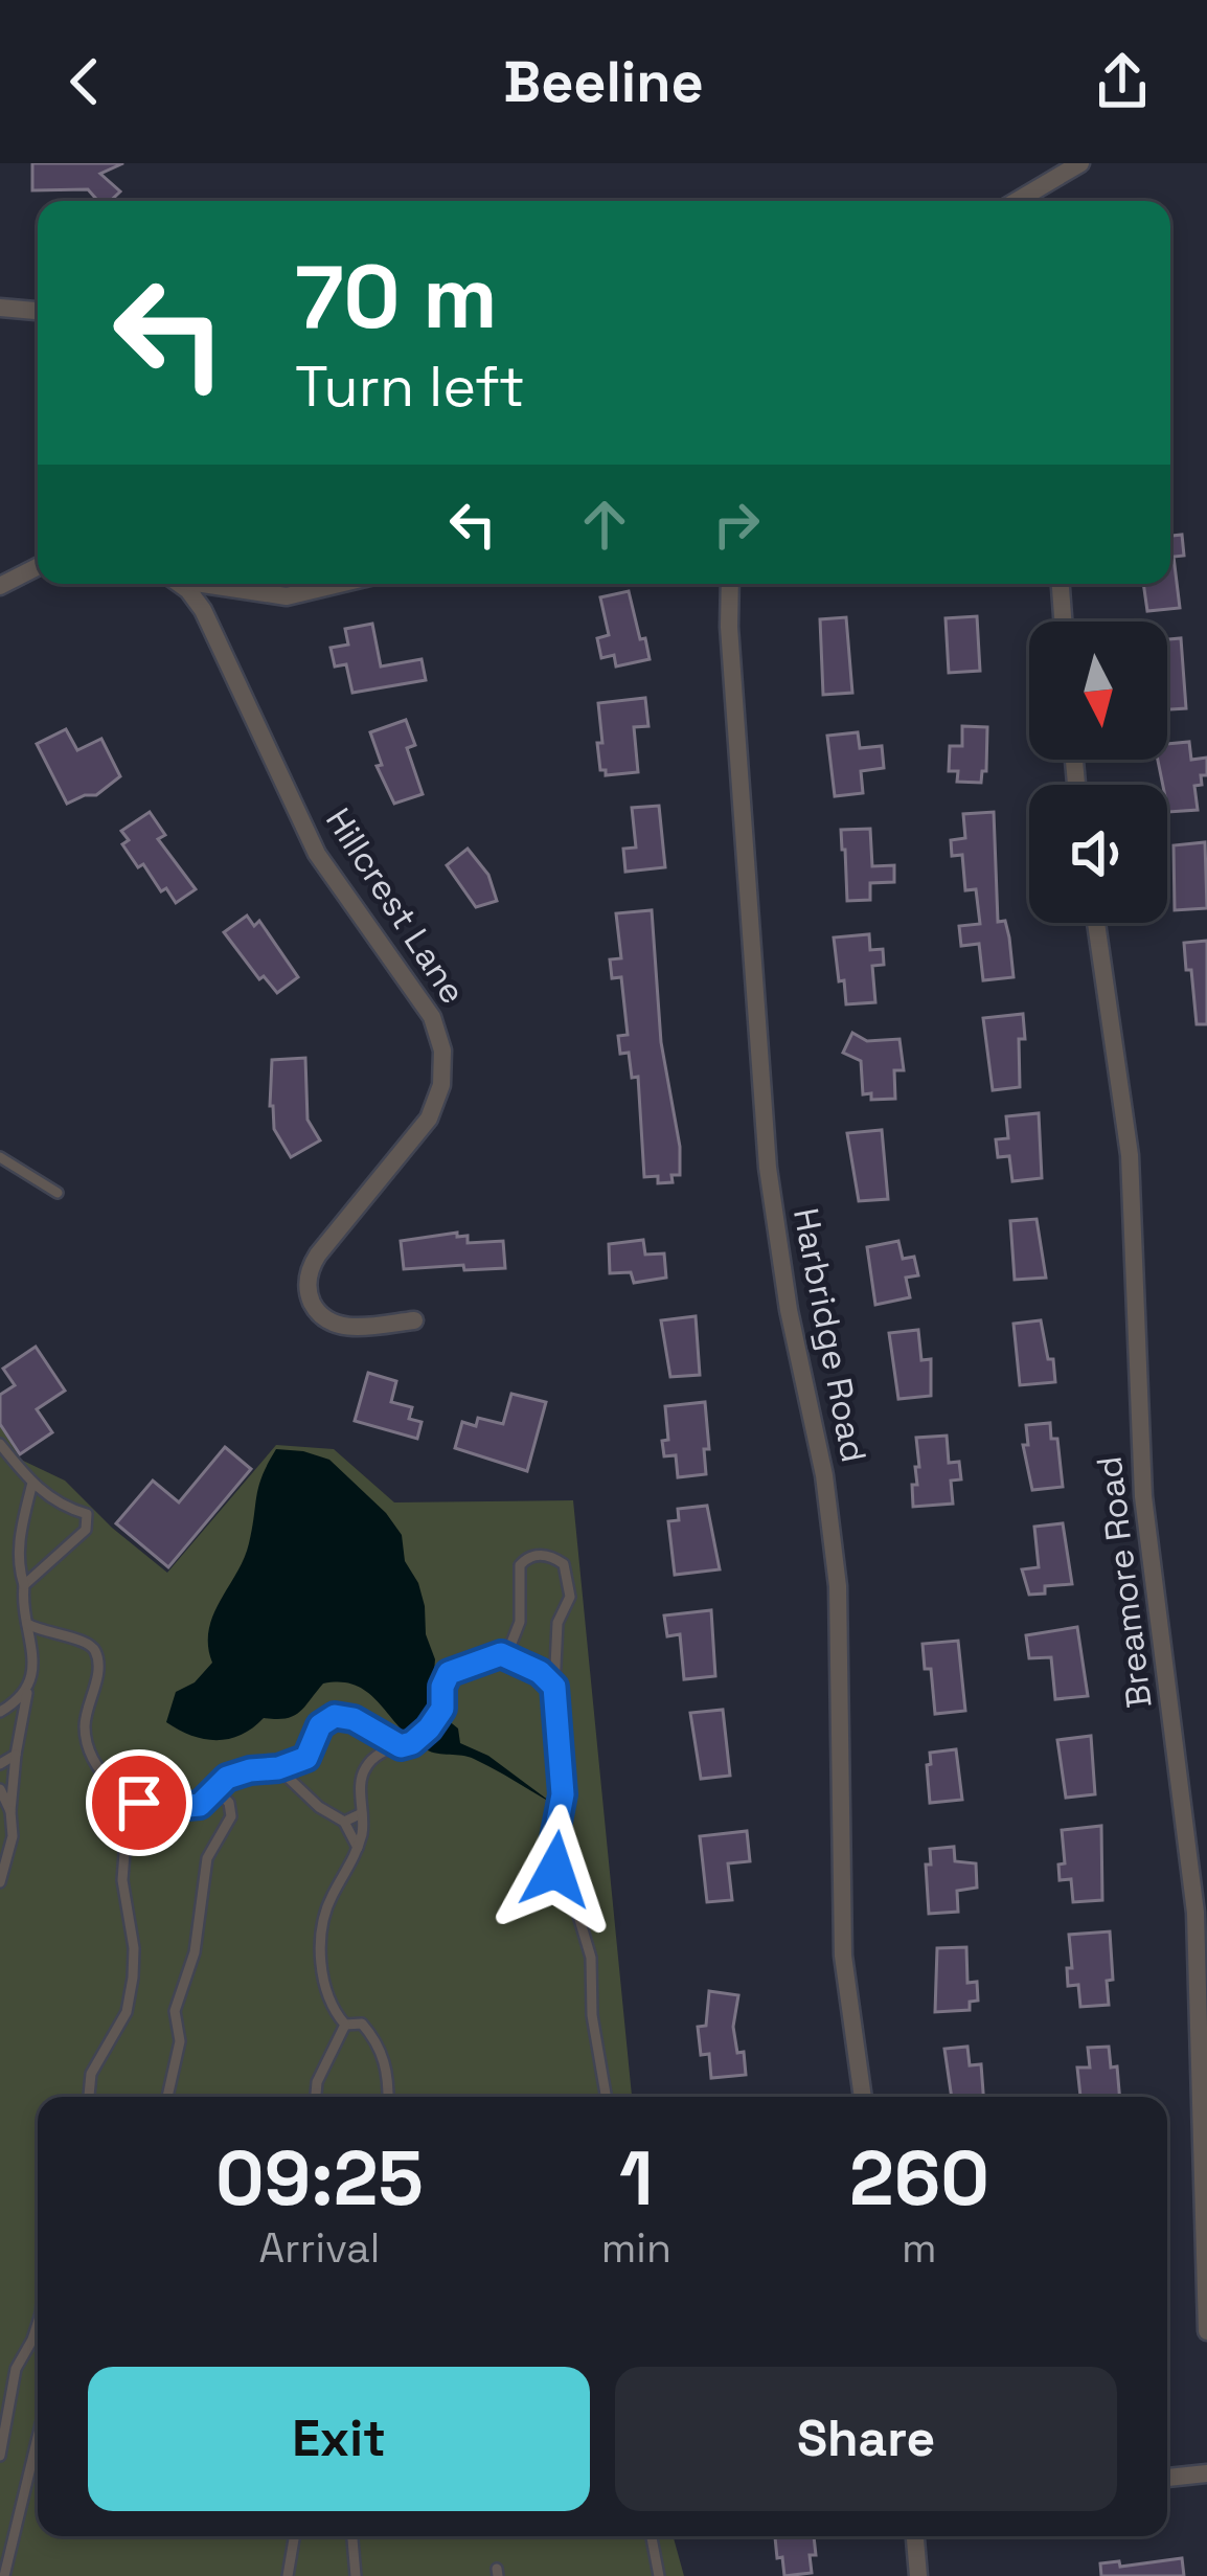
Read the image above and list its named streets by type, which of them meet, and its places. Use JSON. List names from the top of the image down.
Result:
{
  "streets": {
    "street": ["Hillcrest Lane", "Harbridge Road", "Breamore Road"]
  },
  "north": "bottom",
  "page": {
    "header": "Beeline",
    "turn": ["70 m", "Turn left"],
    "eta": [
      "09:25",
      "Arrival",
      "1",
      "min",
      "260",
      "m"
    ],
    "buttons": ["Exit", "Share"]
  }
}
